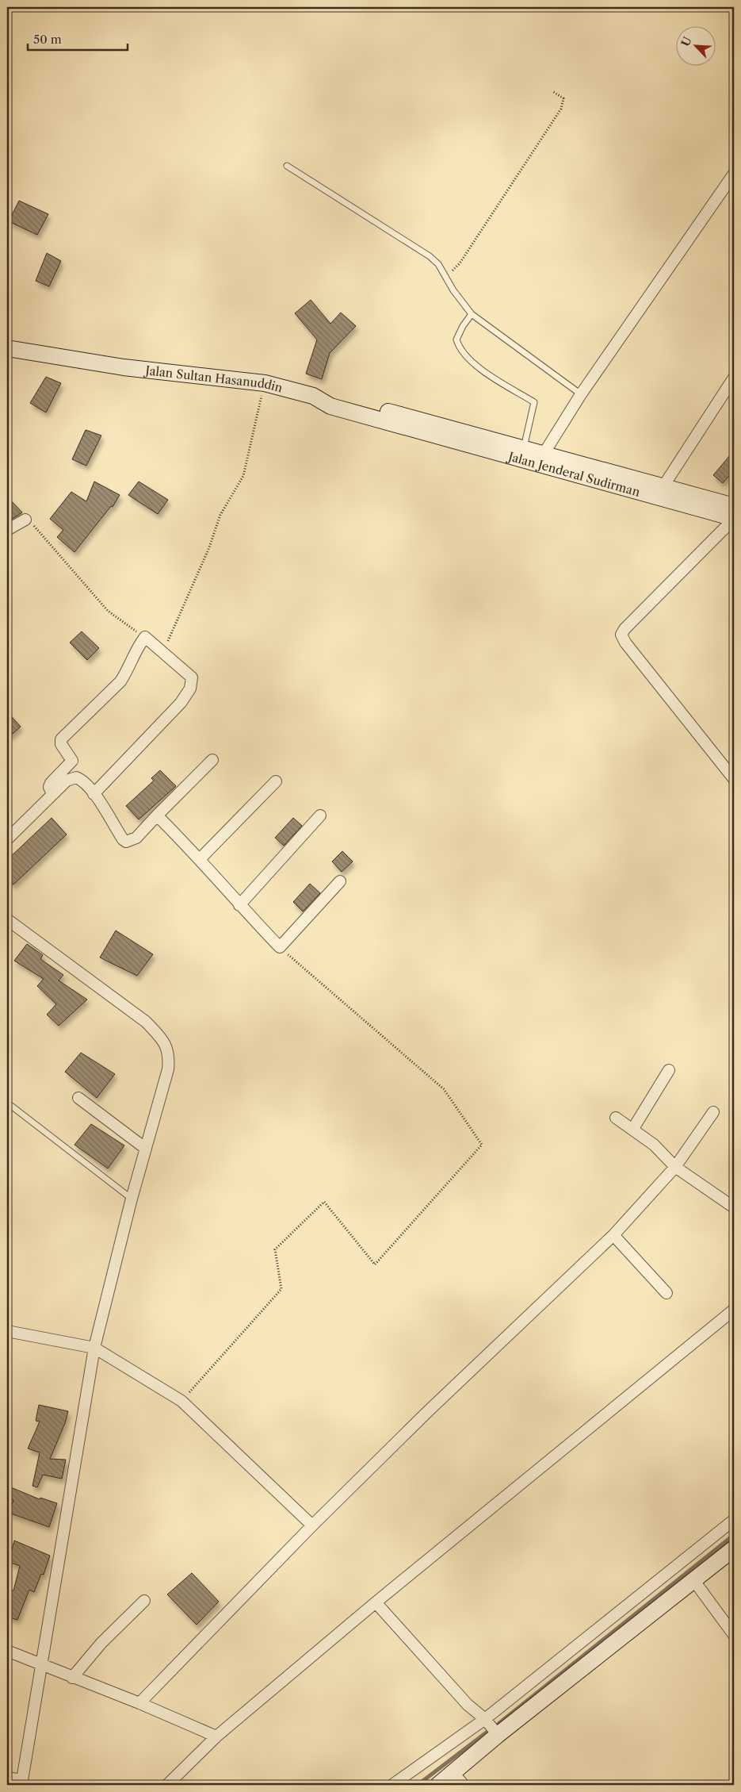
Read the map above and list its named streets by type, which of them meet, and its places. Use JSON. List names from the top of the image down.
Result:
{
  "streets": {
    "main road": ["Jalan Sultan Hasanuddin", "Jalan Jenderal Sudirman"]
  },
  "crossings": [
    ["Jalan Sultan Hasanuddin", "Jalan Jenderal Sudirman"]
  ],
  "scale_bar": "50 m",
  "north": "top left"
}
